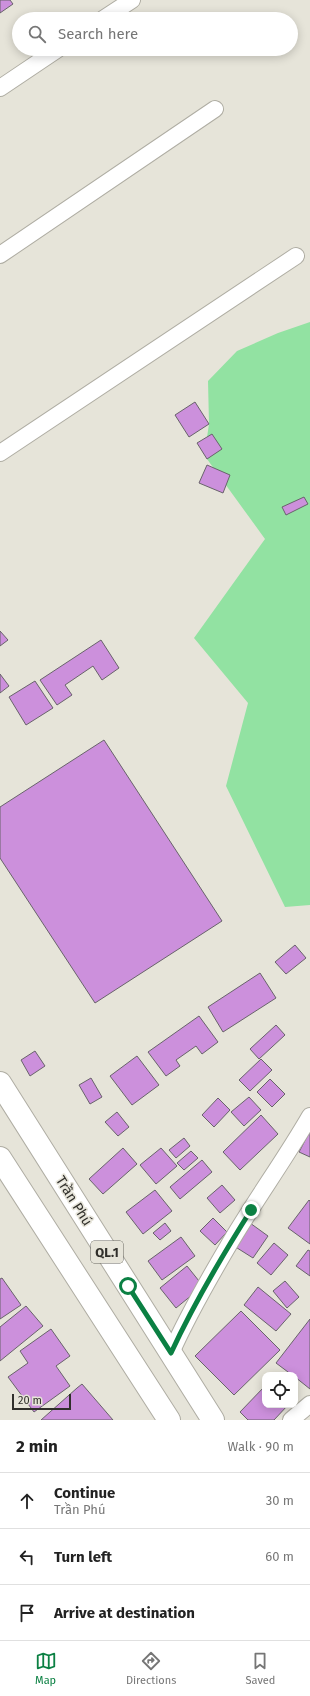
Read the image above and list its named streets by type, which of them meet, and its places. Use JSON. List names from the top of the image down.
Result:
{
  "streets": {
    "main road": ["Trần Phú", "QL.1"]
  },
  "scale_bar": "20 m",
  "page": {
    "search": "Search here",
    "scale": "20 m",
    "heading": ["2 min", "Walk · 90 m"],
    "list": [
      ["Continue", "Trần Phú", "30 m"],
      ["Turn left", "60 m"],
      "Arrive at destination"
    ],
    "nav": ["Map", "Directions", "Saved"]
  }
}
